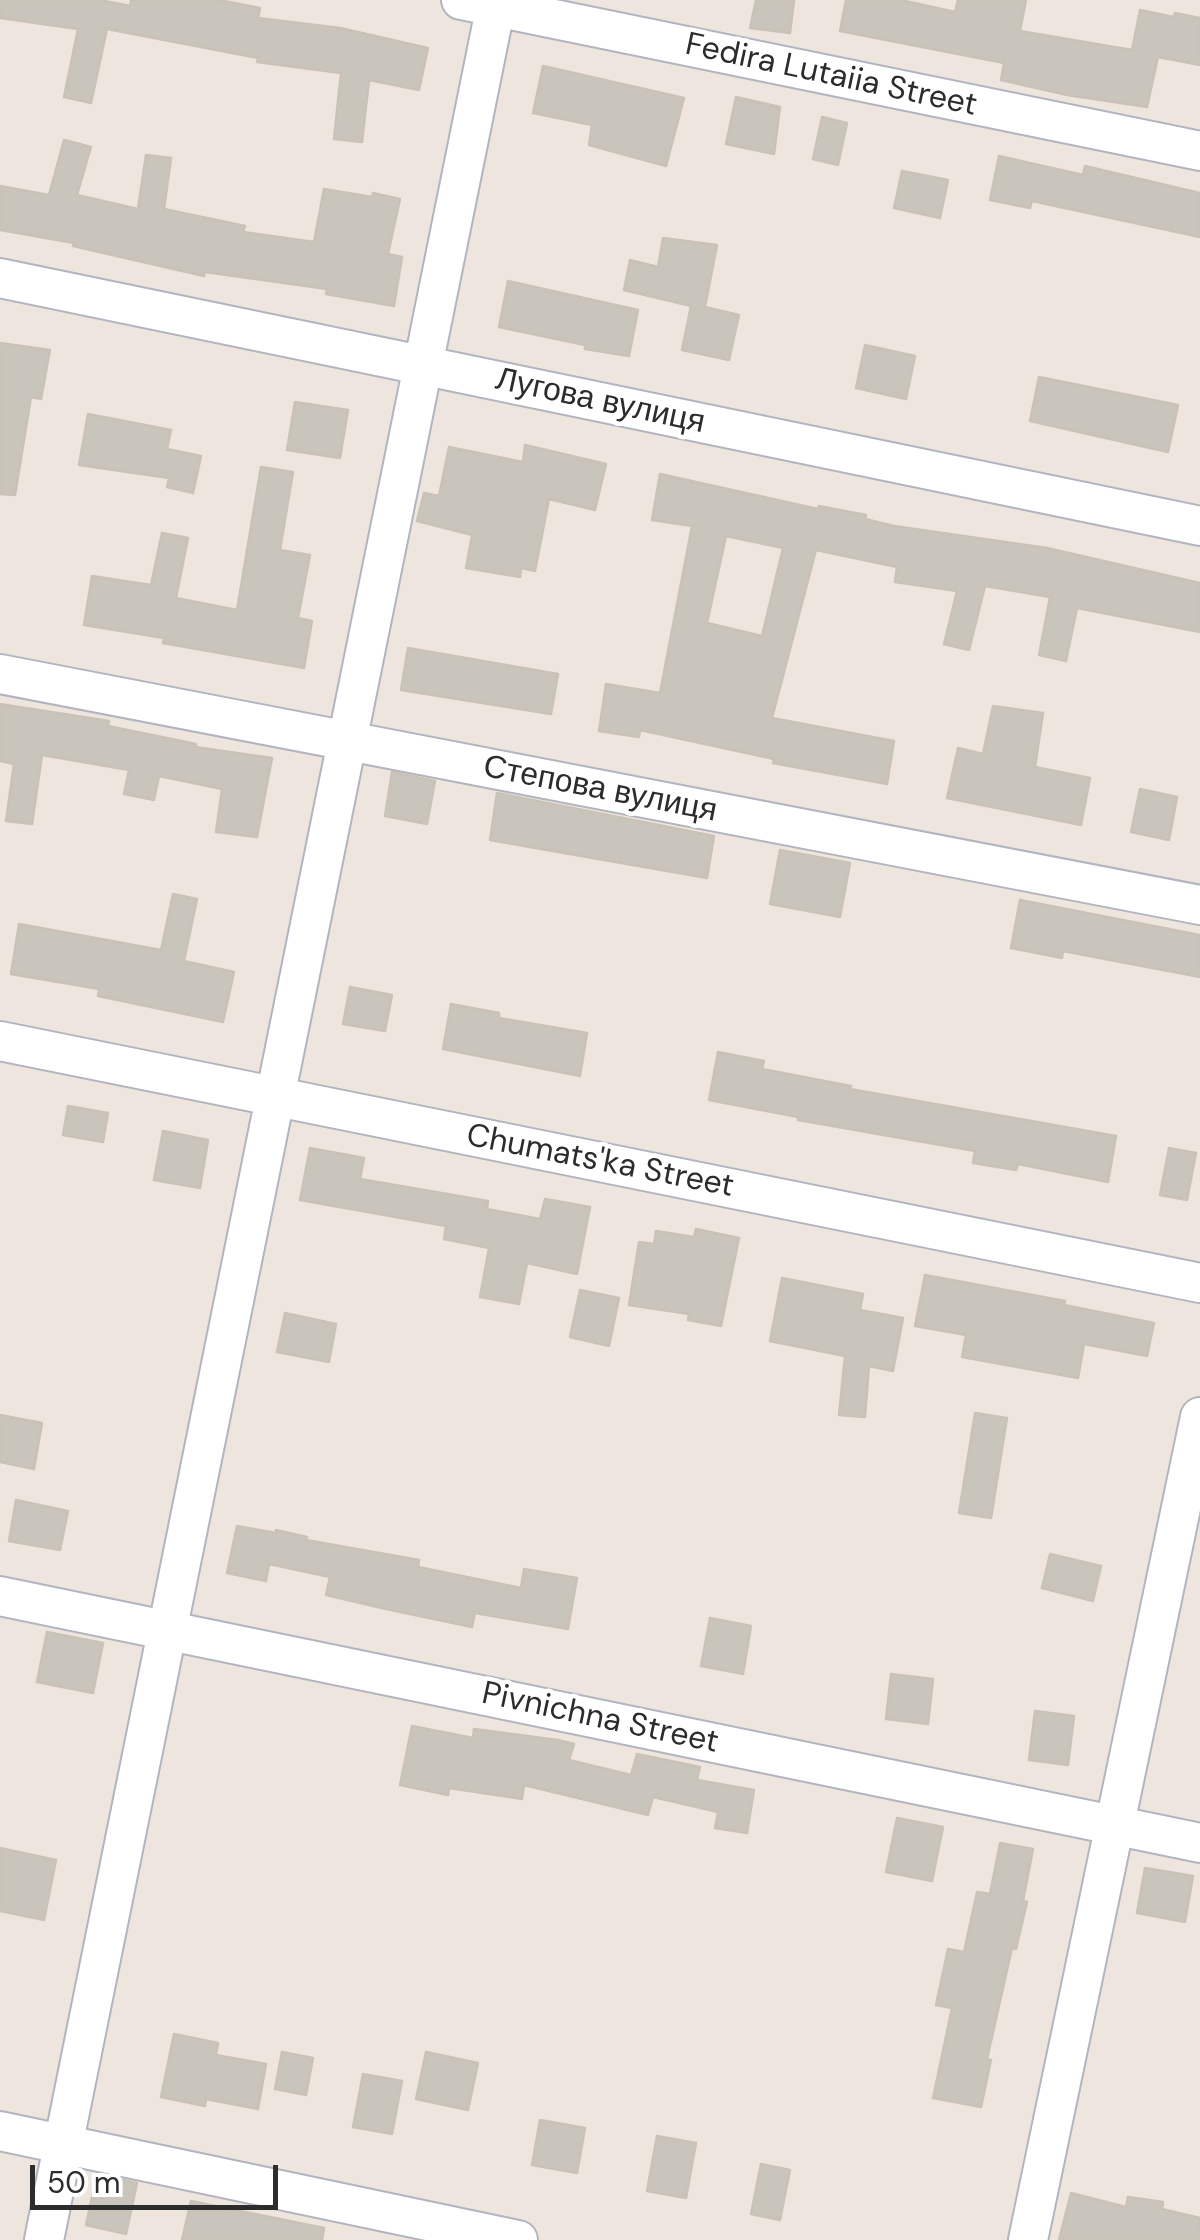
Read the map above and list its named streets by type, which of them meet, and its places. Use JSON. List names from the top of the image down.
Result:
{
  "streets": {
    "street": [
      "Fedira Lutaiia Street",
      "Лугова вулиця",
      "Степова вулиця",
      "Chumats'ka Street",
      "Pivnichna Street"
    ]
  },
  "scale_bar": "50 m"
}
